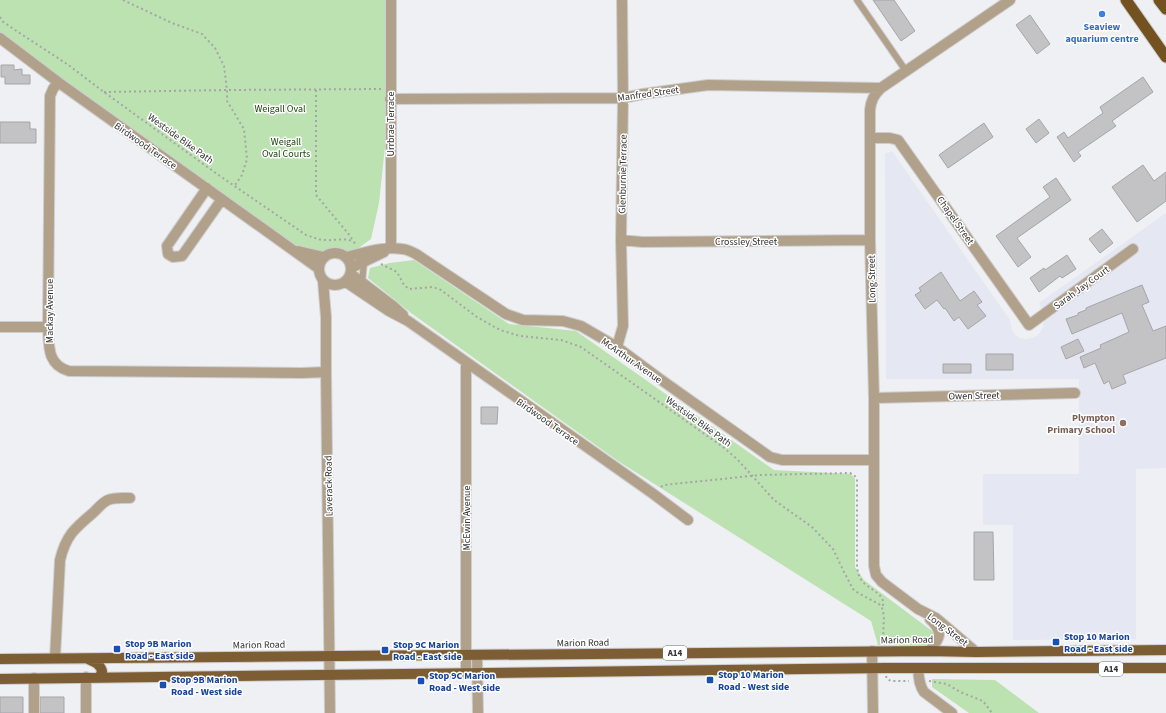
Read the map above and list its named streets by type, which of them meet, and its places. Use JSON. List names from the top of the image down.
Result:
{
  "streets": {
    "main road": ["Marion Road", "A14"],
    "street": [
      "Manfred Street",
      "Urrbrae Terrace",
      "Birdwood Terrace",
      "Glenburnie Terrace",
      "Chapel Street",
      "Crossley Street",
      "Long Street",
      "Sarah Jay Court",
      "Mackay Avenue",
      "McArthur Avenue",
      "Owen Street",
      "Laverack Road",
      "McEwin Avenue"
    ],
    "path": ["Westside Bike Path"]
  },
  "crossings": [
    ["Manfred Street", "Urrbrae Terrace"],
    ["Manfred Street", "Glenburnie Terrace"],
    ["Manfred Street", "Long Street"],
    ["Urrbrae Terrace", "McArthur Avenue"],
    ["Birdwood Terrace", "Mackay Avenue"],
    ["Birdwood Terrace", "McArthur Avenue"],
    ["Birdwood Terrace", "Laverack Road"],
    ["Birdwood Terrace", "McEwin Avenue"],
    ["Glenburnie Terrace", "Crossley Street"],
    ["Glenburnie Terrace", "McArthur Avenue"],
    ["Chapel Street", "Long Street"],
    ["Chapel Street", "Sarah Jay Court"],
    ["Crossley Street", "Long Street"],
    ["Long Street", "McArthur Avenue"],
    ["Long Street", "Owen Street"],
    ["Long Street", "Marion Road"],
    ["Mackay Avenue", "Laverack Road"],
    ["McArthur Avenue", "Laverack Road"],
    ["Laverack Road", "Marion Road"],
    ["Laverack Road", "A14"],
    ["McEwin Avenue", "Marion Road"],
    ["McEwin Avenue", "A14"]
  ],
  "parks": ["Weigall Oval", "Weigall Oval Courts"],
  "places": {
    "other": ["Seaview aquarium centre", "Plympton Primary School"],
    "transit": [
      "Stop 10 Marion Road - East side",
      "Stop 9B Marion Road - East side",
      "Stop 9C Marion Road - East side",
      "Stop 10 Marion Road - West side",
      "Stop 9C Marion Road - West side",
      "Stop 9B Marion Road - West side"
    ]
  }
}
